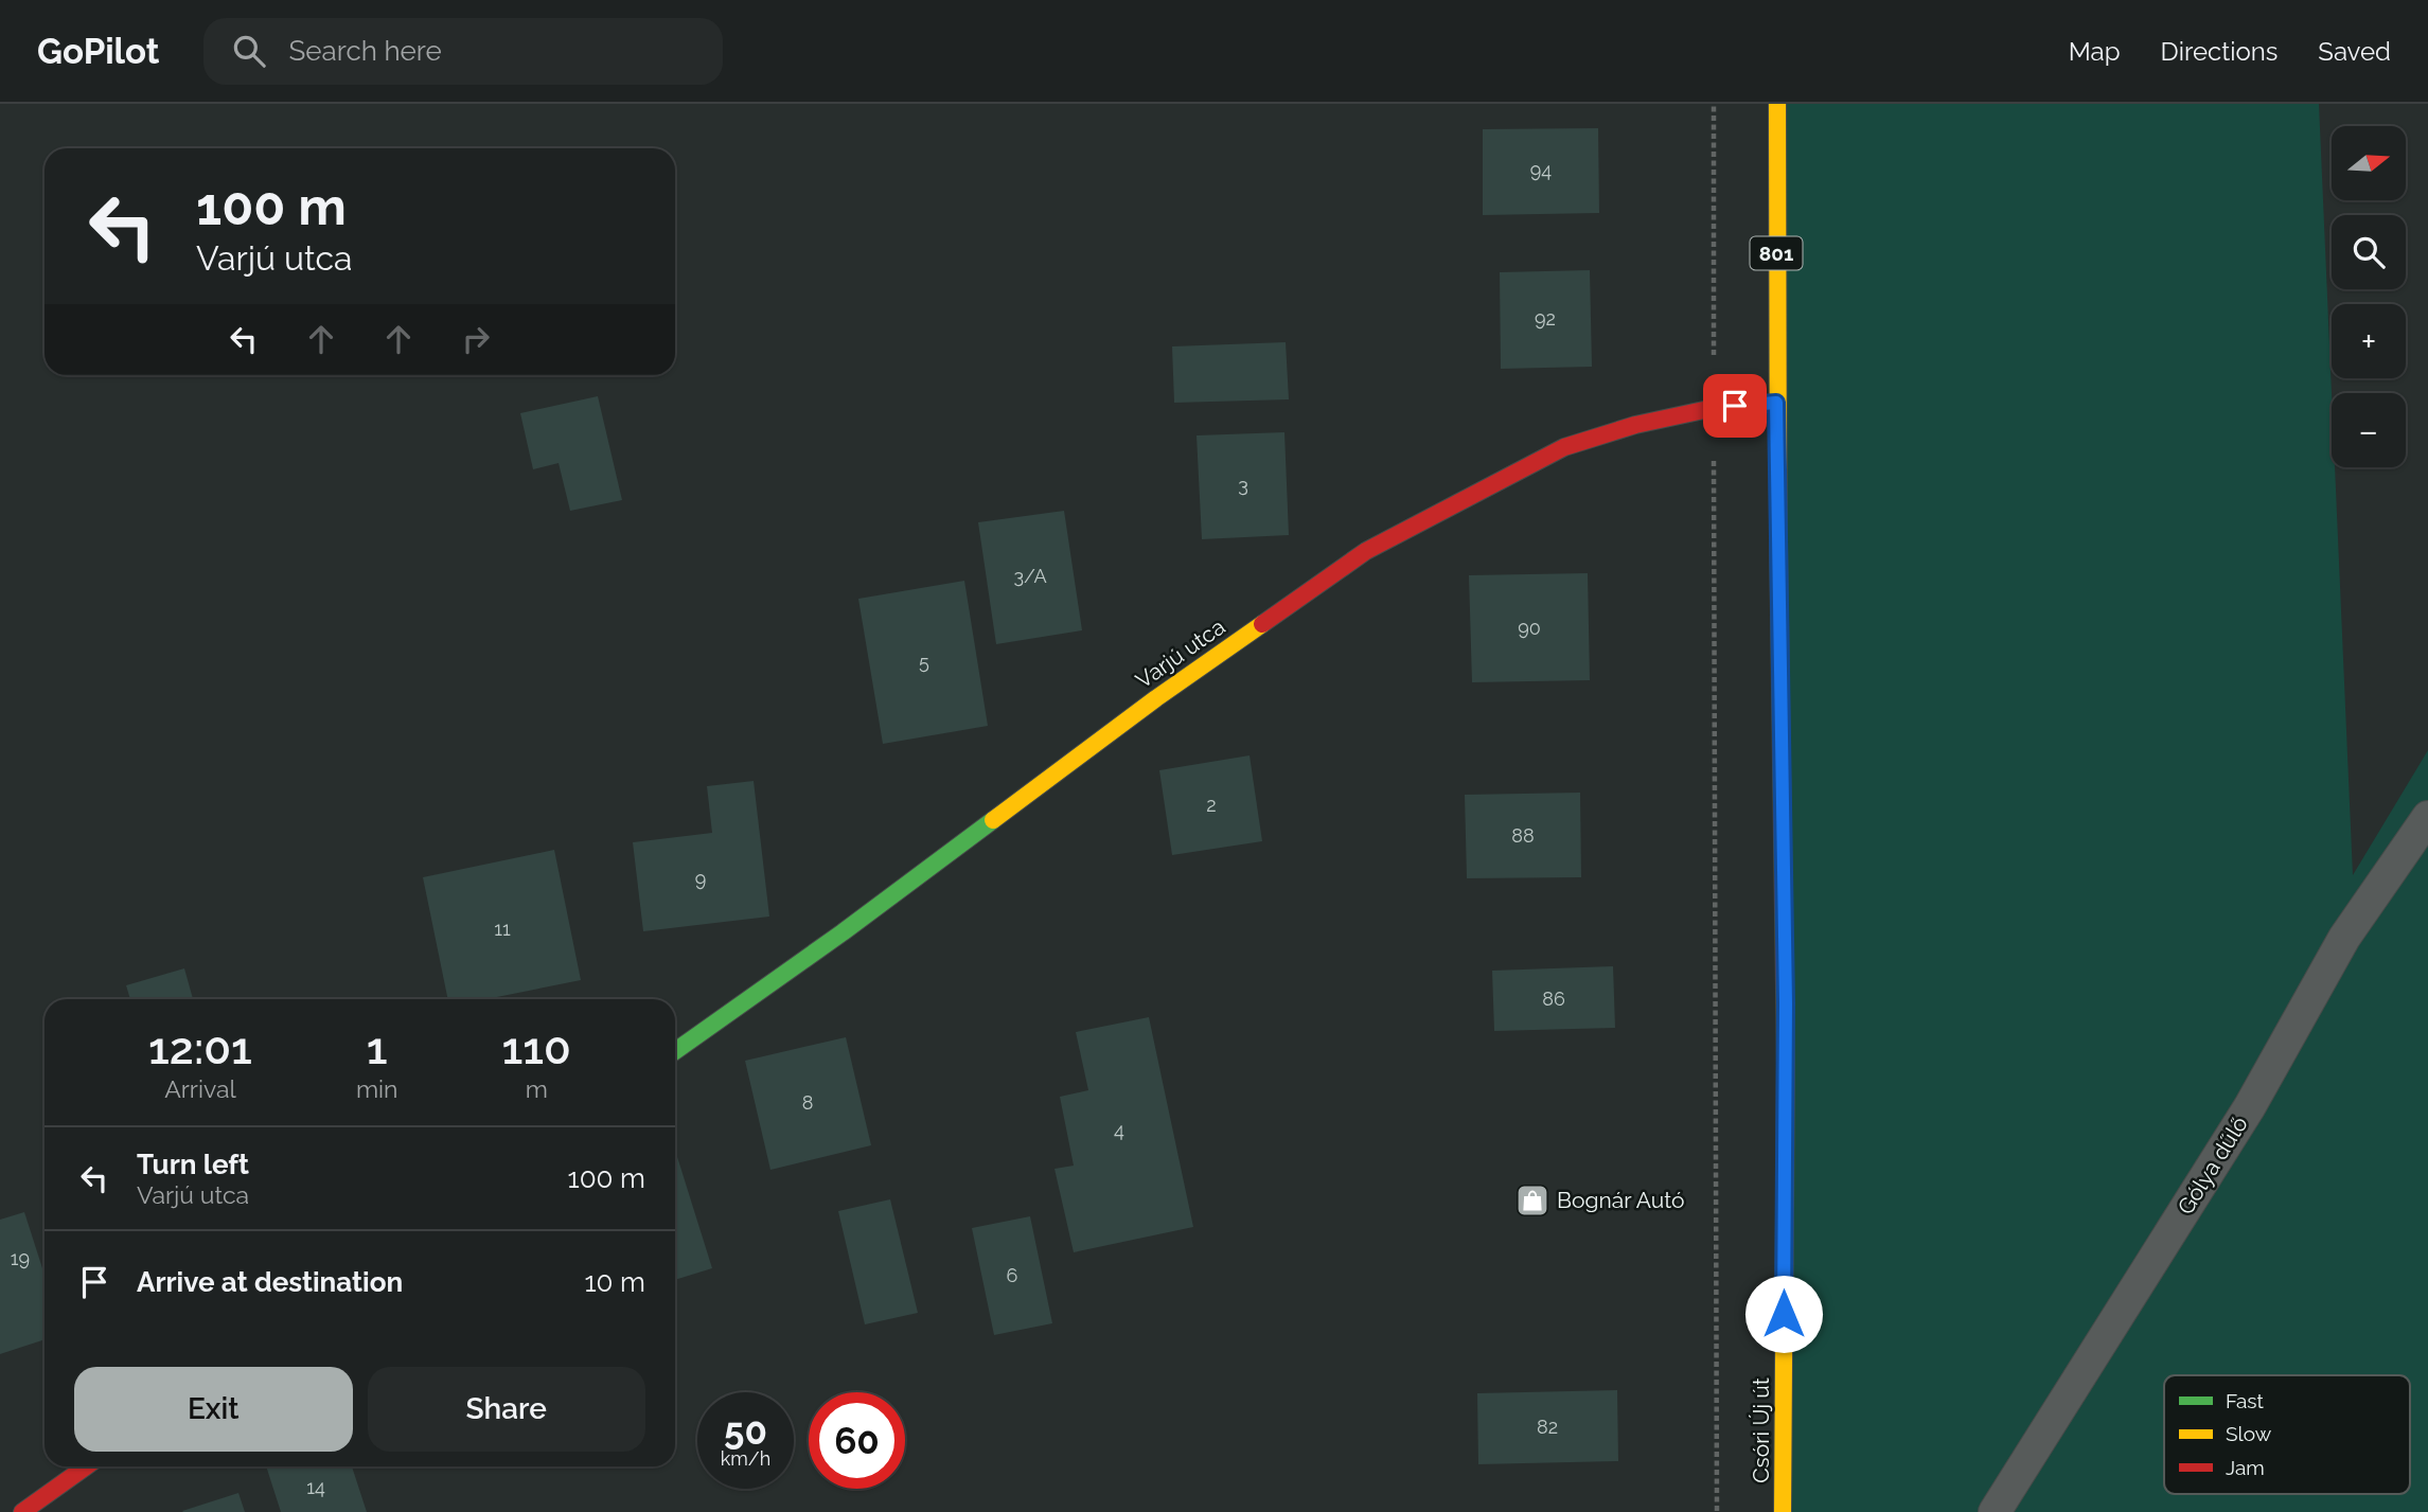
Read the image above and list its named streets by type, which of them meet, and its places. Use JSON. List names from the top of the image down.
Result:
{
  "streets": {
    "main road": ["801", "Varjú utca", "Csóri Új út"],
    "lane": ["Gólya dűlő"]
  },
  "crossings": [
    ["Varjú utca", "Csóri Új út"]
  ],
  "places": {
    "shop": ["Bognár Autó"]
  },
  "house_numbers": [
    "94",
    "92",
    "3",
    "3/A",
    "90",
    "5",
    "2",
    "88",
    "9",
    "11",
    "86",
    "8",
    "4",
    "19",
    "6",
    "82",
    "14"
  ],
  "legend": ["Fast", "Slow", "Jam"],
  "north": "right",
  "page": {
    "header": "GoPilot",
    "search": "Search here",
    "nav": ["Map", "Directions", "Saved"],
    "map_buttons": ["+", "−"],
    "turn": ["100 m", "Varjú utca"],
    "eta": [
      "12:01",
      "Arrival",
      "1",
      "min",
      "110",
      "m"
    ],
    "list": [
      {
        "name": "Turn left",
        "note": "Varjú utca",
        "value": "100 m"
      },
      {
        "name": "Arrive at destination",
        "value": "10 m"
      }
    ],
    "buttons": ["Exit", "Share"],
    "speed": "50 km/h",
    "limit": "60"
  }
}
